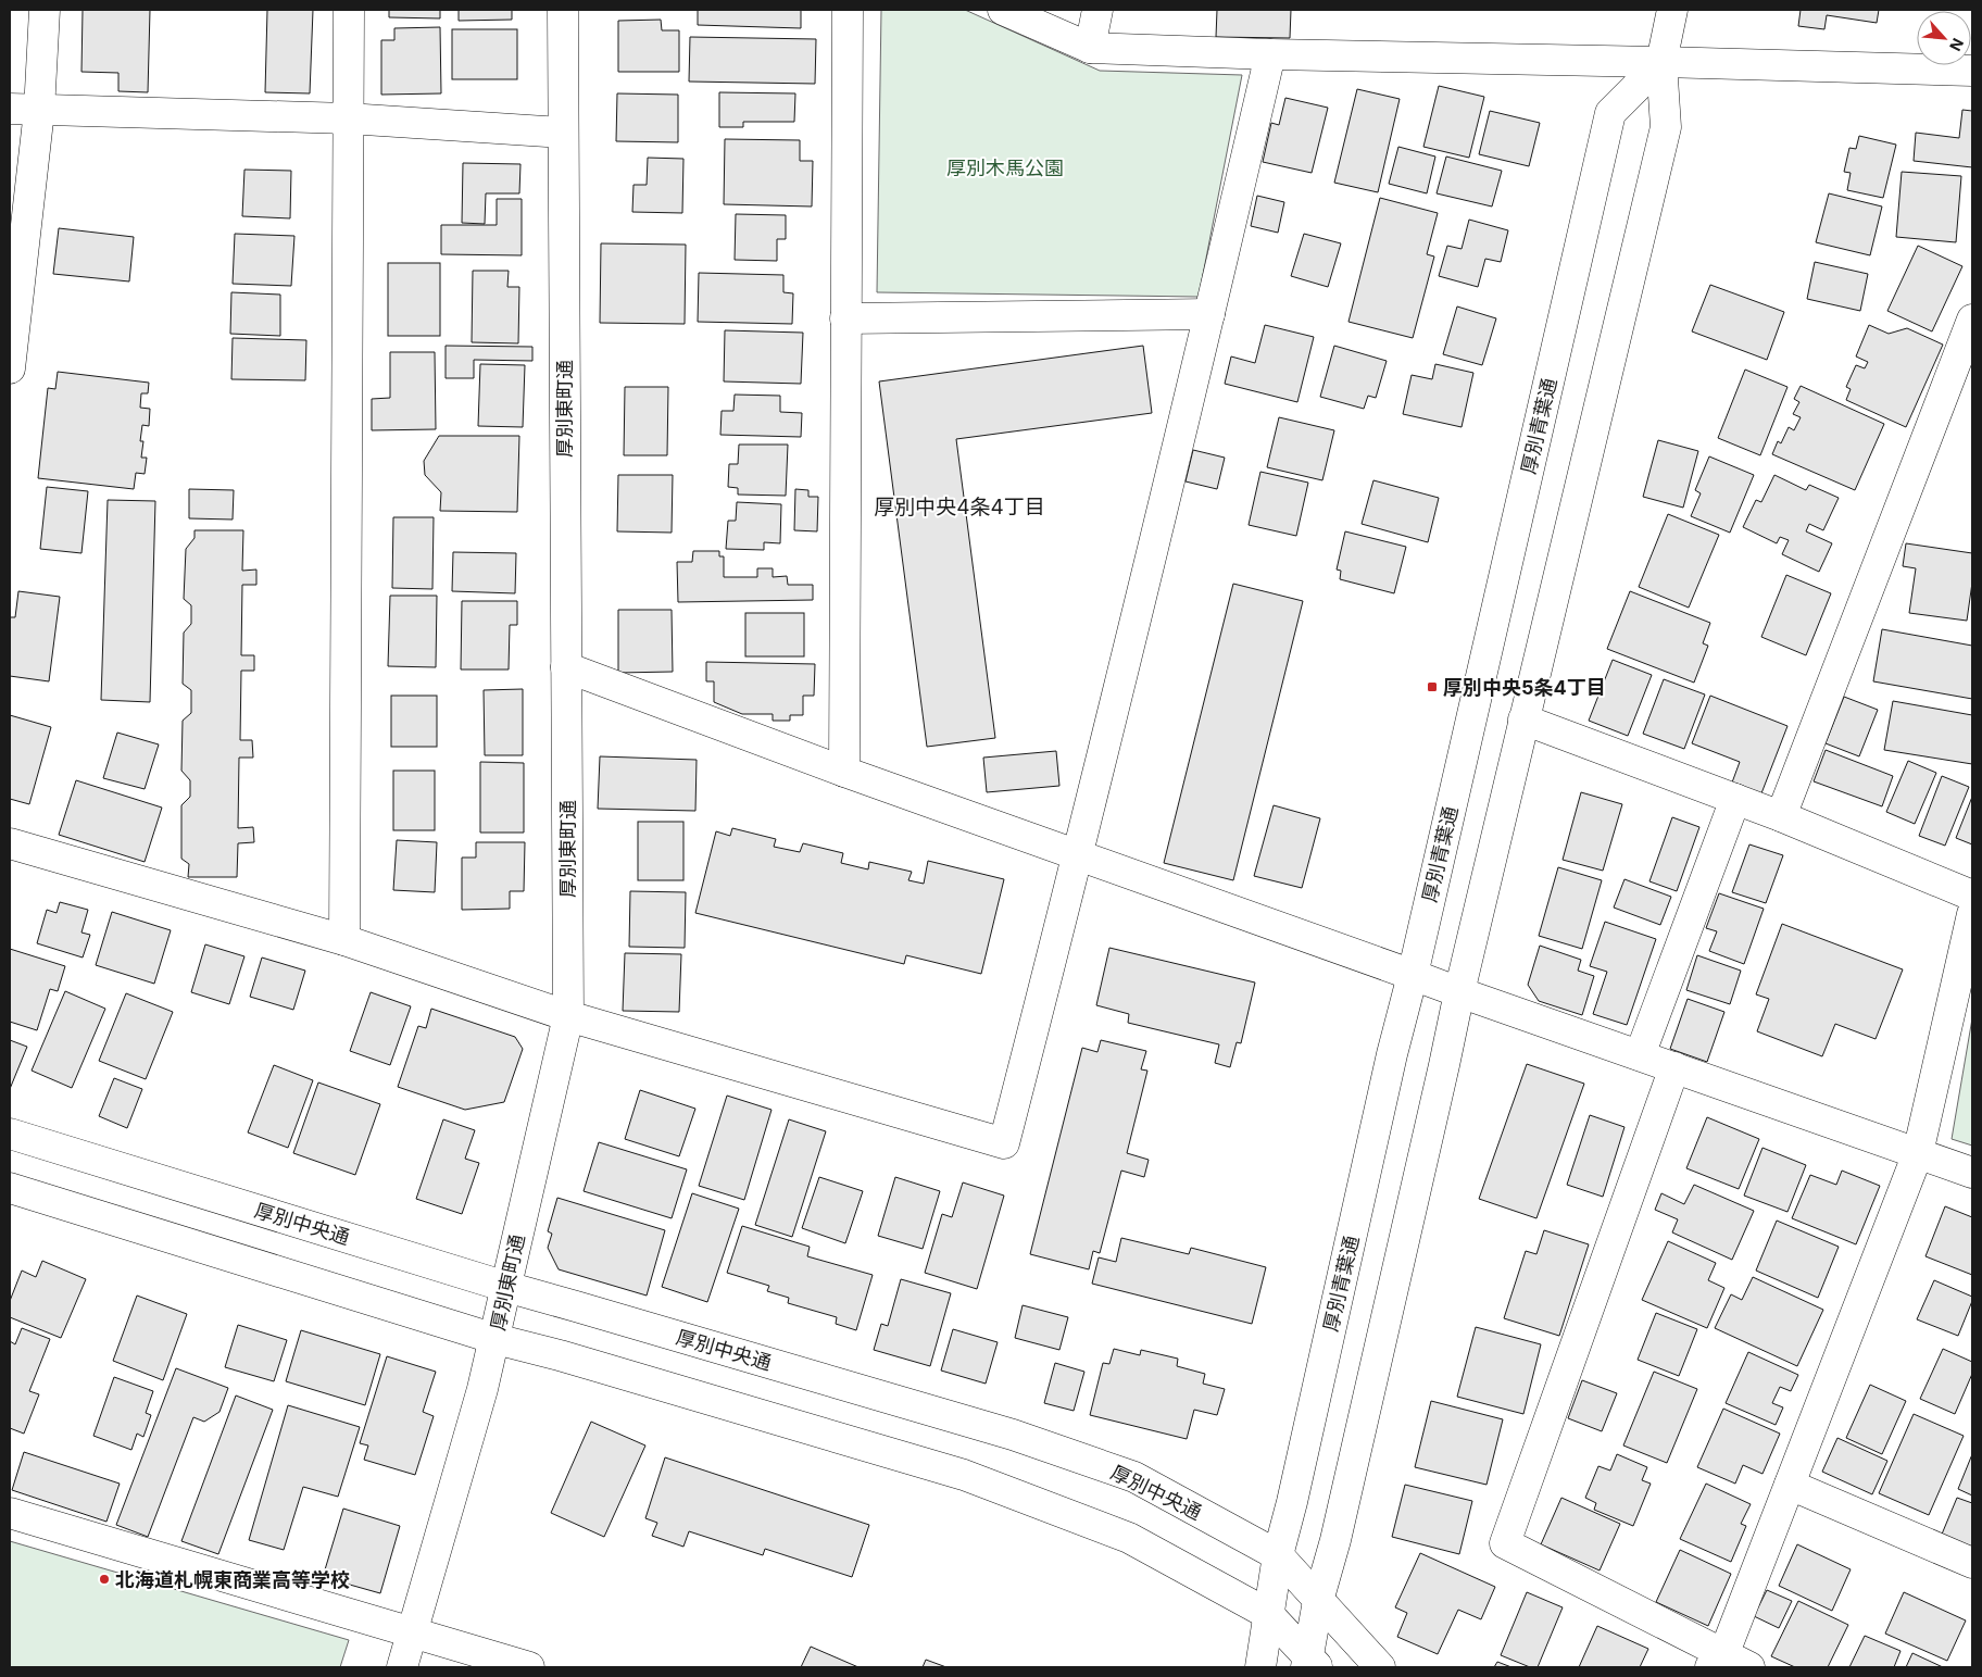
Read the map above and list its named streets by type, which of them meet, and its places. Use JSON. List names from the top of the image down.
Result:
{
  "streets": {
    "street": ["厚別東町通", "厚別青葉通", "厚別中央通"]
  },
  "crossings": [
    ["厚別東町通", "厚別中央通"],
    ["厚別青葉通", "厚別中央通"]
  ],
  "districts": ["厚別中央4条4丁目"],
  "parks": ["厚別木馬公園"],
  "places": {
    "transit": ["厚別中央5条4丁目"],
    "other": ["北海道札幌東商業高等学校"]
  },
  "north": "bottom right"
}
